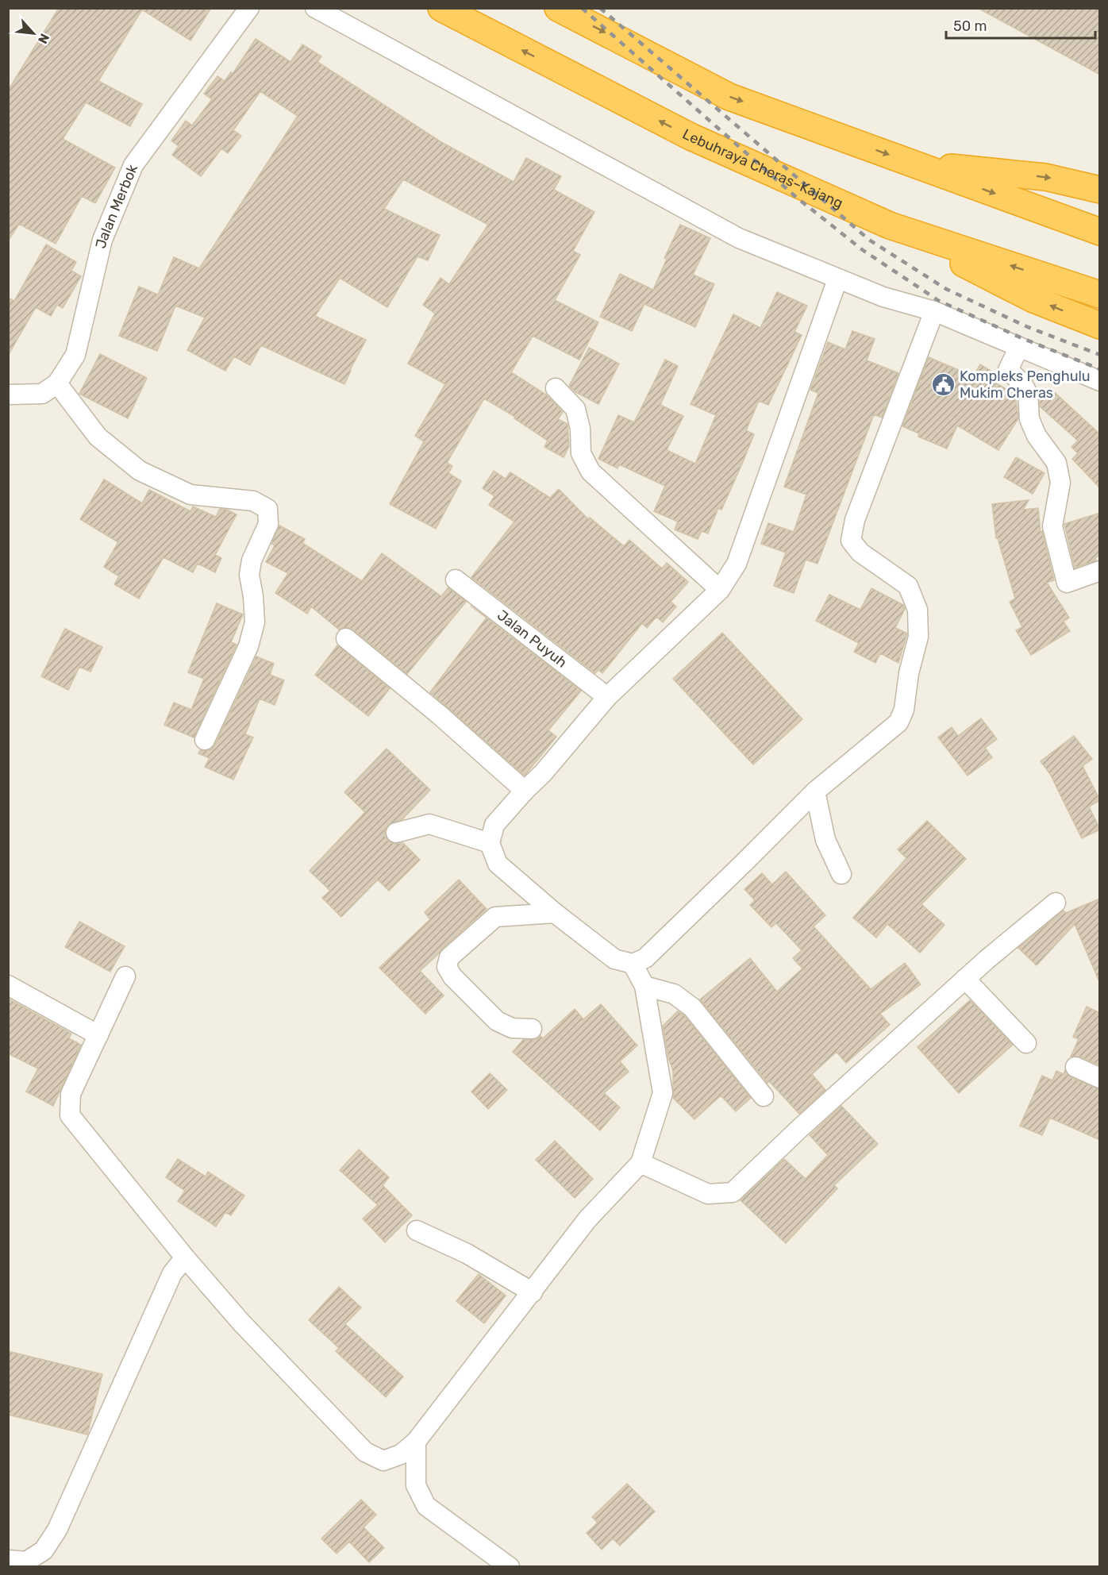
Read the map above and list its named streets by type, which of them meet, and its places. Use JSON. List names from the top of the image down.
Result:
{
  "streets": {
    "highway": ["Lebuhraya Cheras–Kajang"],
    "street": ["Jalan Merbok", "Jalan Puyuh"]
  },
  "places": {
    "public building": ["Kompleks Penghulu Mukim Cheras"]
  },
  "scale_bar": "50 m",
  "north": "bottom right"
}
